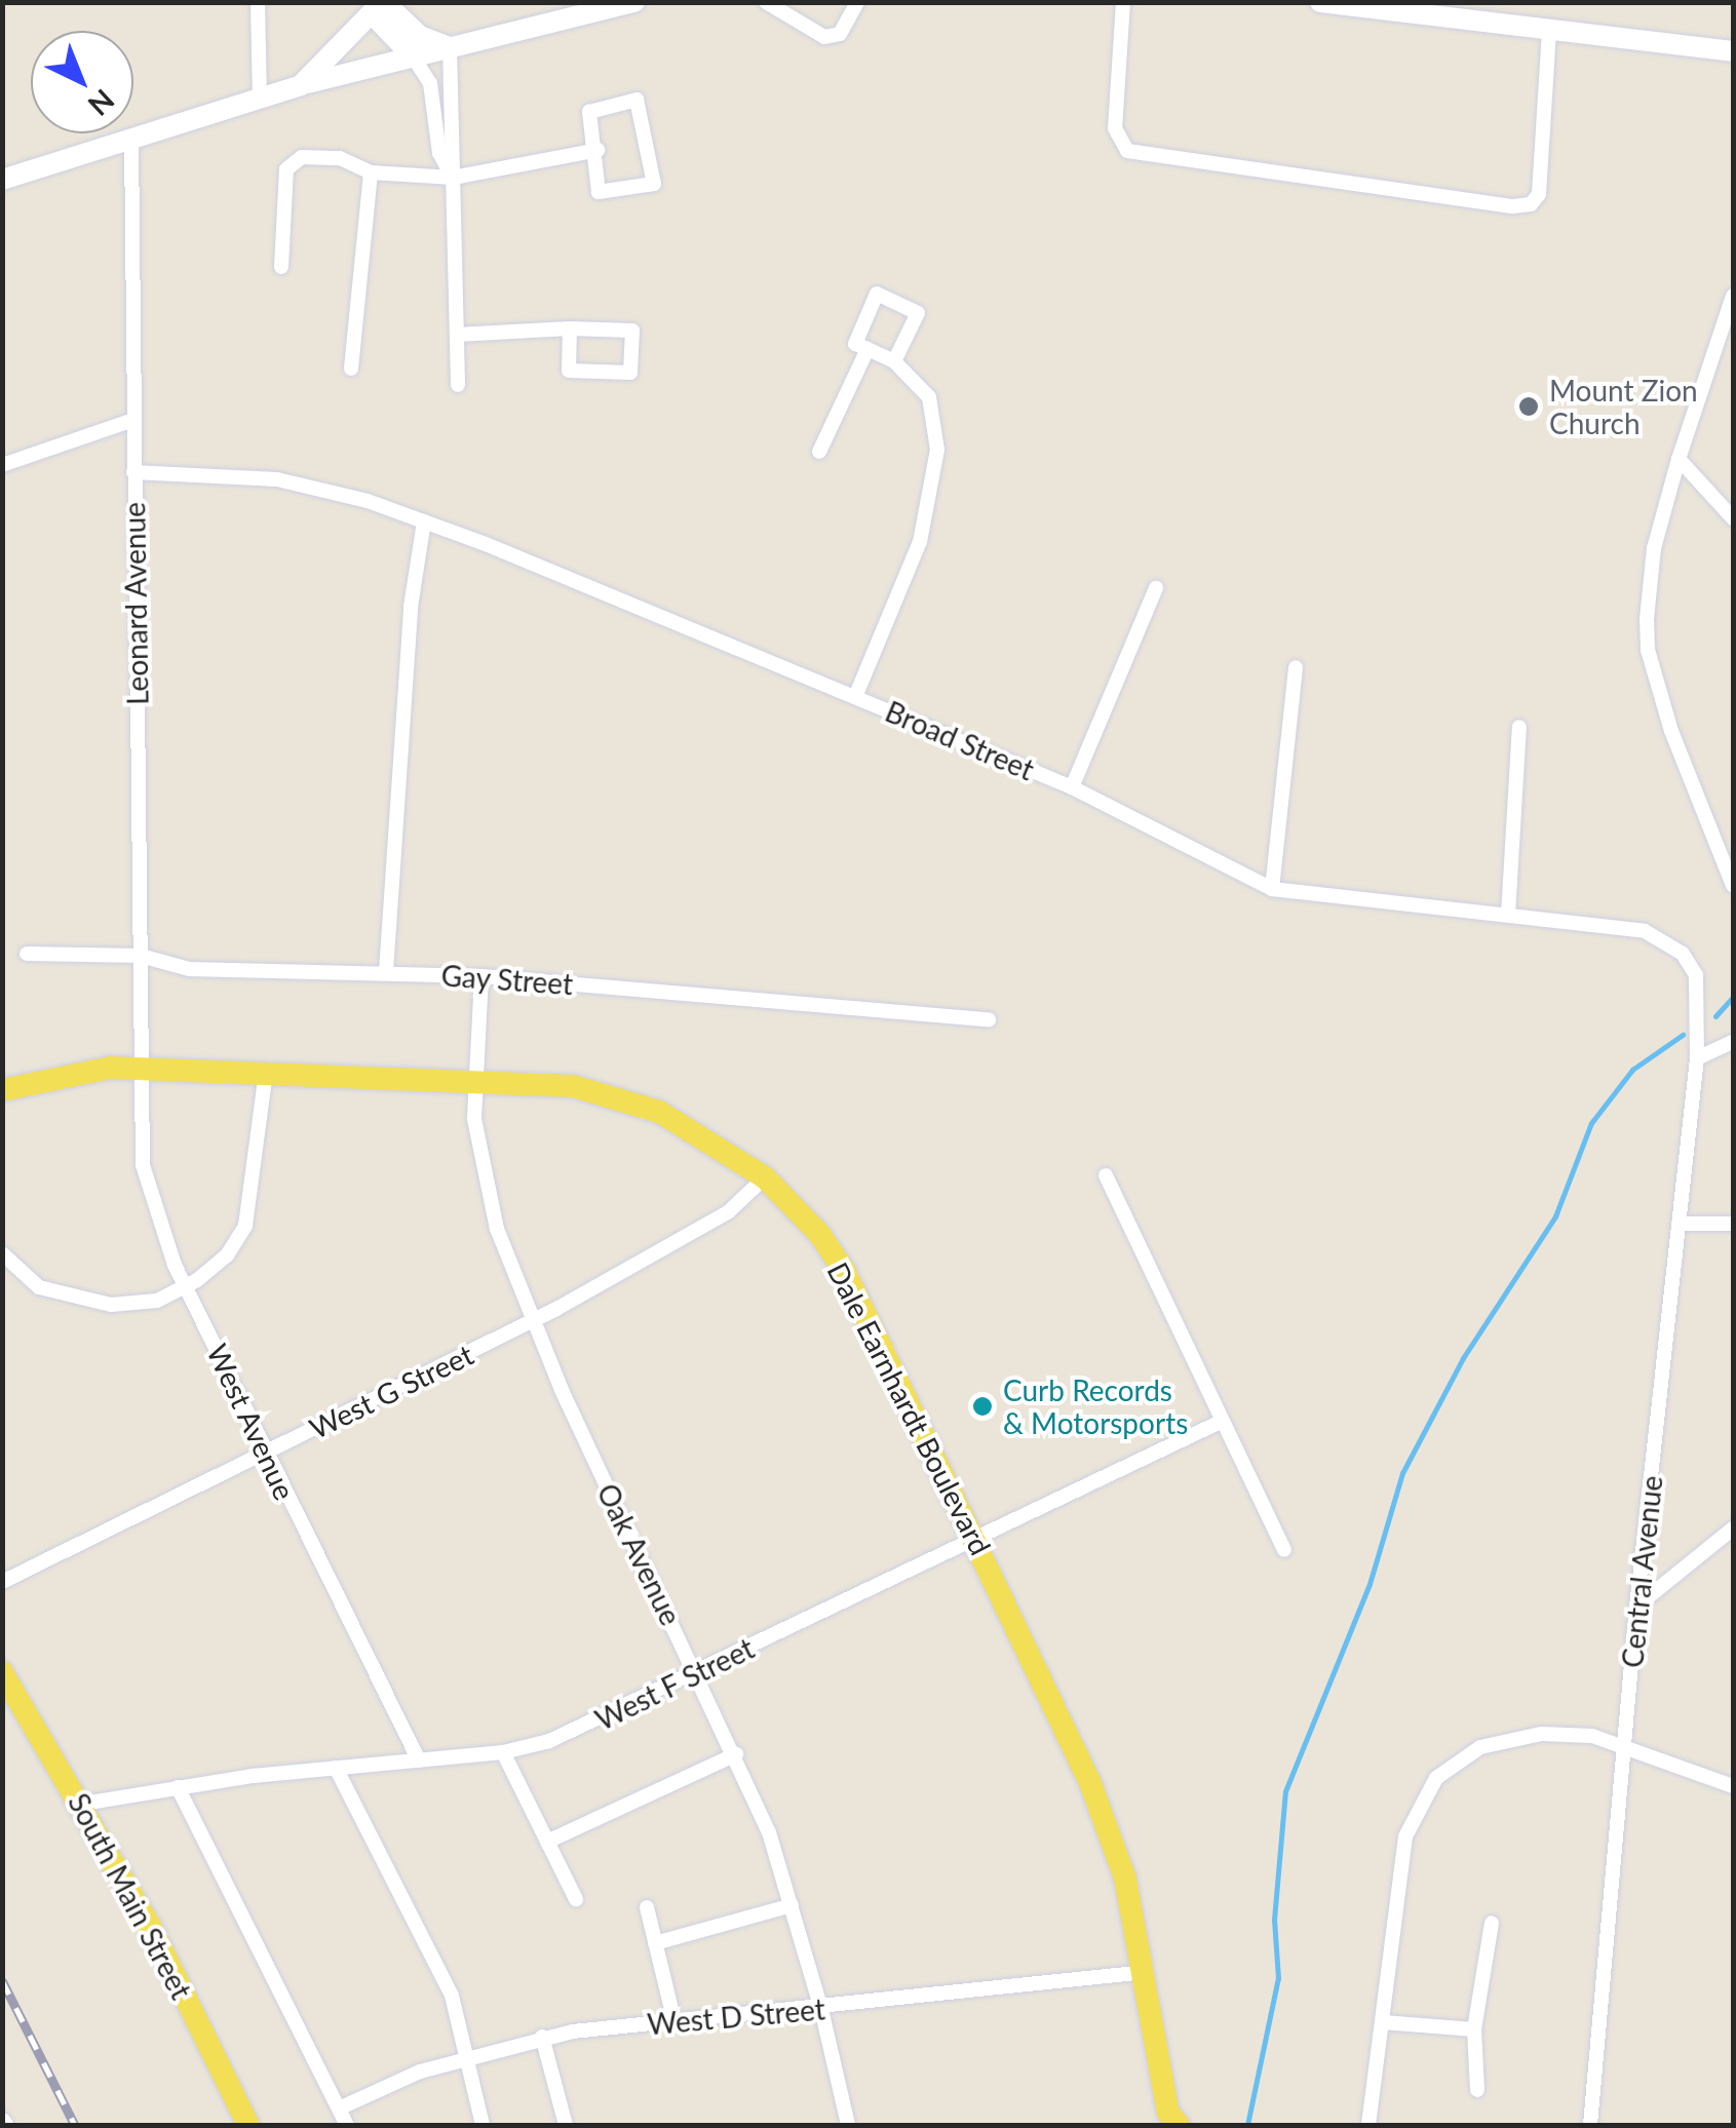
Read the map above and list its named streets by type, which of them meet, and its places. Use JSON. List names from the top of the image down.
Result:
{
  "streets": {
    "main road": ["Dale Earnhardt Boulevard", "South Main Street"],
    "street": [
      "Leonard Avenue",
      "Broad Street",
      "Gay Street",
      "West G Street",
      "West Avenue",
      "Oak Avenue",
      "Central Avenue",
      "West F Street",
      "West D Street"
    ]
  },
  "crossings": [
    ["Leonard Avenue", "Broad Street"],
    ["Leonard Avenue", "Gay Street"],
    ["Leonard Avenue", "Dale Earnhardt Boulevard"],
    ["Leonard Avenue", "West Avenue"],
    ["Broad Street", "Central Avenue"],
    ["Gay Street", "Oak Avenue"],
    ["West G Street", "Dale Earnhardt Boulevard"],
    ["West G Street", "West Avenue"],
    ["West G Street", "Oak Avenue"],
    ["Dale Earnhardt Boulevard", "West Avenue"],
    ["Dale Earnhardt Boulevard", "Oak Avenue"],
    ["Dale Earnhardt Boulevard", "West F Street"],
    ["Dale Earnhardt Boulevard", "West D Street"],
    ["West Avenue", "West F Street"],
    ["Oak Avenue", "West F Street"],
    ["Oak Avenue", "West D Street"],
    ["West F Street", "South Main Street"]
  ],
  "places": ["Mount Zion Church", "Curb Records & Motorsports"],
  "north": "bottom right"
}
